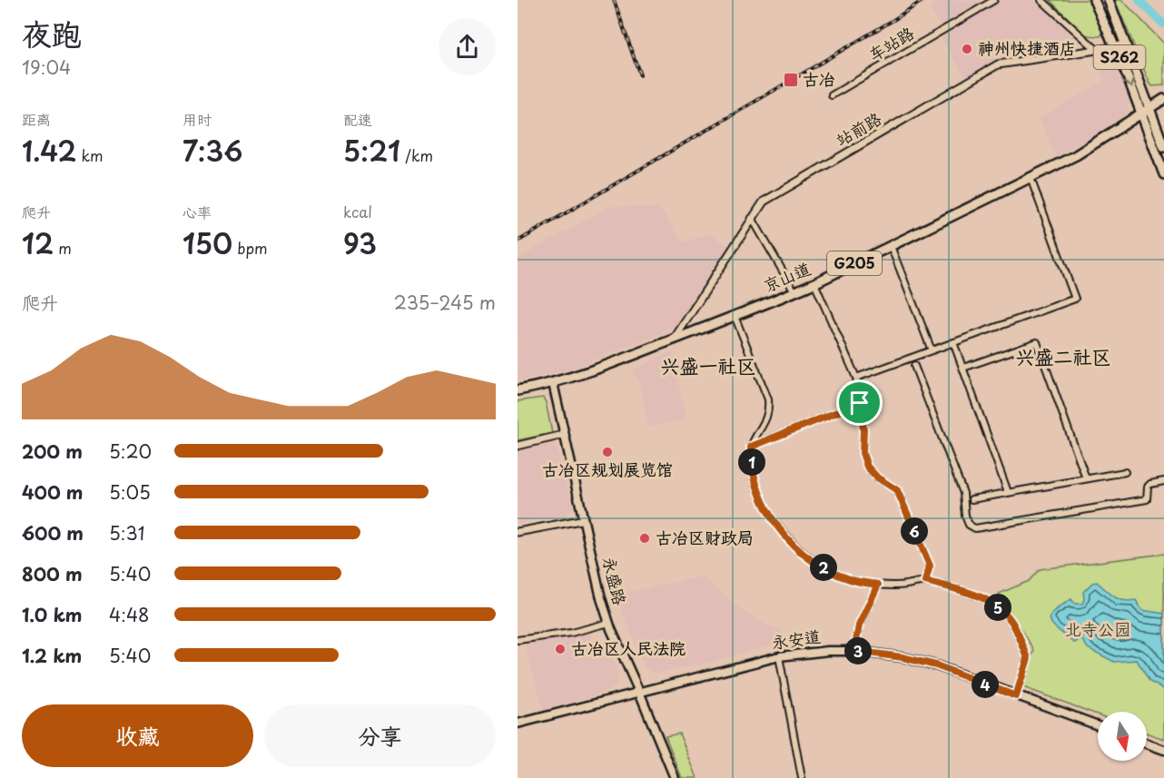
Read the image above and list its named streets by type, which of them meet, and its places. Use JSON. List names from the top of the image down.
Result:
{
  "streets": {
    "main road": [
      "S262",
      "G205",
      "京山道",
      "永盛路",
      "永安道"
    ],
    "street": ["车站路", "站前路"]
  },
  "crossings": [
    ["S262", "站前路"],
    ["S262", "G205"],
    ["S262", "京山道"],
    ["站前路", "京山道"],
    ["G205", "京山道"],
    ["京山道", "永盛路"],
    ["永盛路", "永安道"]
  ],
  "districts": ["兴盛二社区", "兴盛一社区"],
  "parks": ["北寺公园"],
  "places": {
    "other": [
      "神州快捷酒店",
      "古冶区规划展览馆",
      "古冶区财政局",
      "古冶区人民法院"
    ],
    "transit": ["古冶"]
  },
  "north": "bottom",
  "page": {
    "heading": ["夜跑", "19:04"],
    "stats": [
      ["距离", "1.42 km"],
      ["用时", "7:36"],
      ["配速", "5:21 /km"],
      ["爬升", "12 m"],
      ["心率", "150 bpm"],
      ["kcal", "93"]
    ],
    "chart": ["爬升", "235–245 m"],
    "list": [
      {
        "name": "200 m",
        "note": "5:20"
      },
      {
        "name": "400 m",
        "note": "5:05"
      },
      {
        "name": "600 m",
        "note": "5:31"
      },
      {
        "name": "800 m",
        "note": "5:40"
      },
      {
        "name": "1.0 km",
        "note": "4:48"
      },
      {
        "name": "1.2 km",
        "note": "5:40"
      }
    ],
    "pins": [
      "1",
      "6",
      "2",
      "5",
      "3",
      "4"
    ],
    "buttons": ["收藏", "分享"]
  }
}
